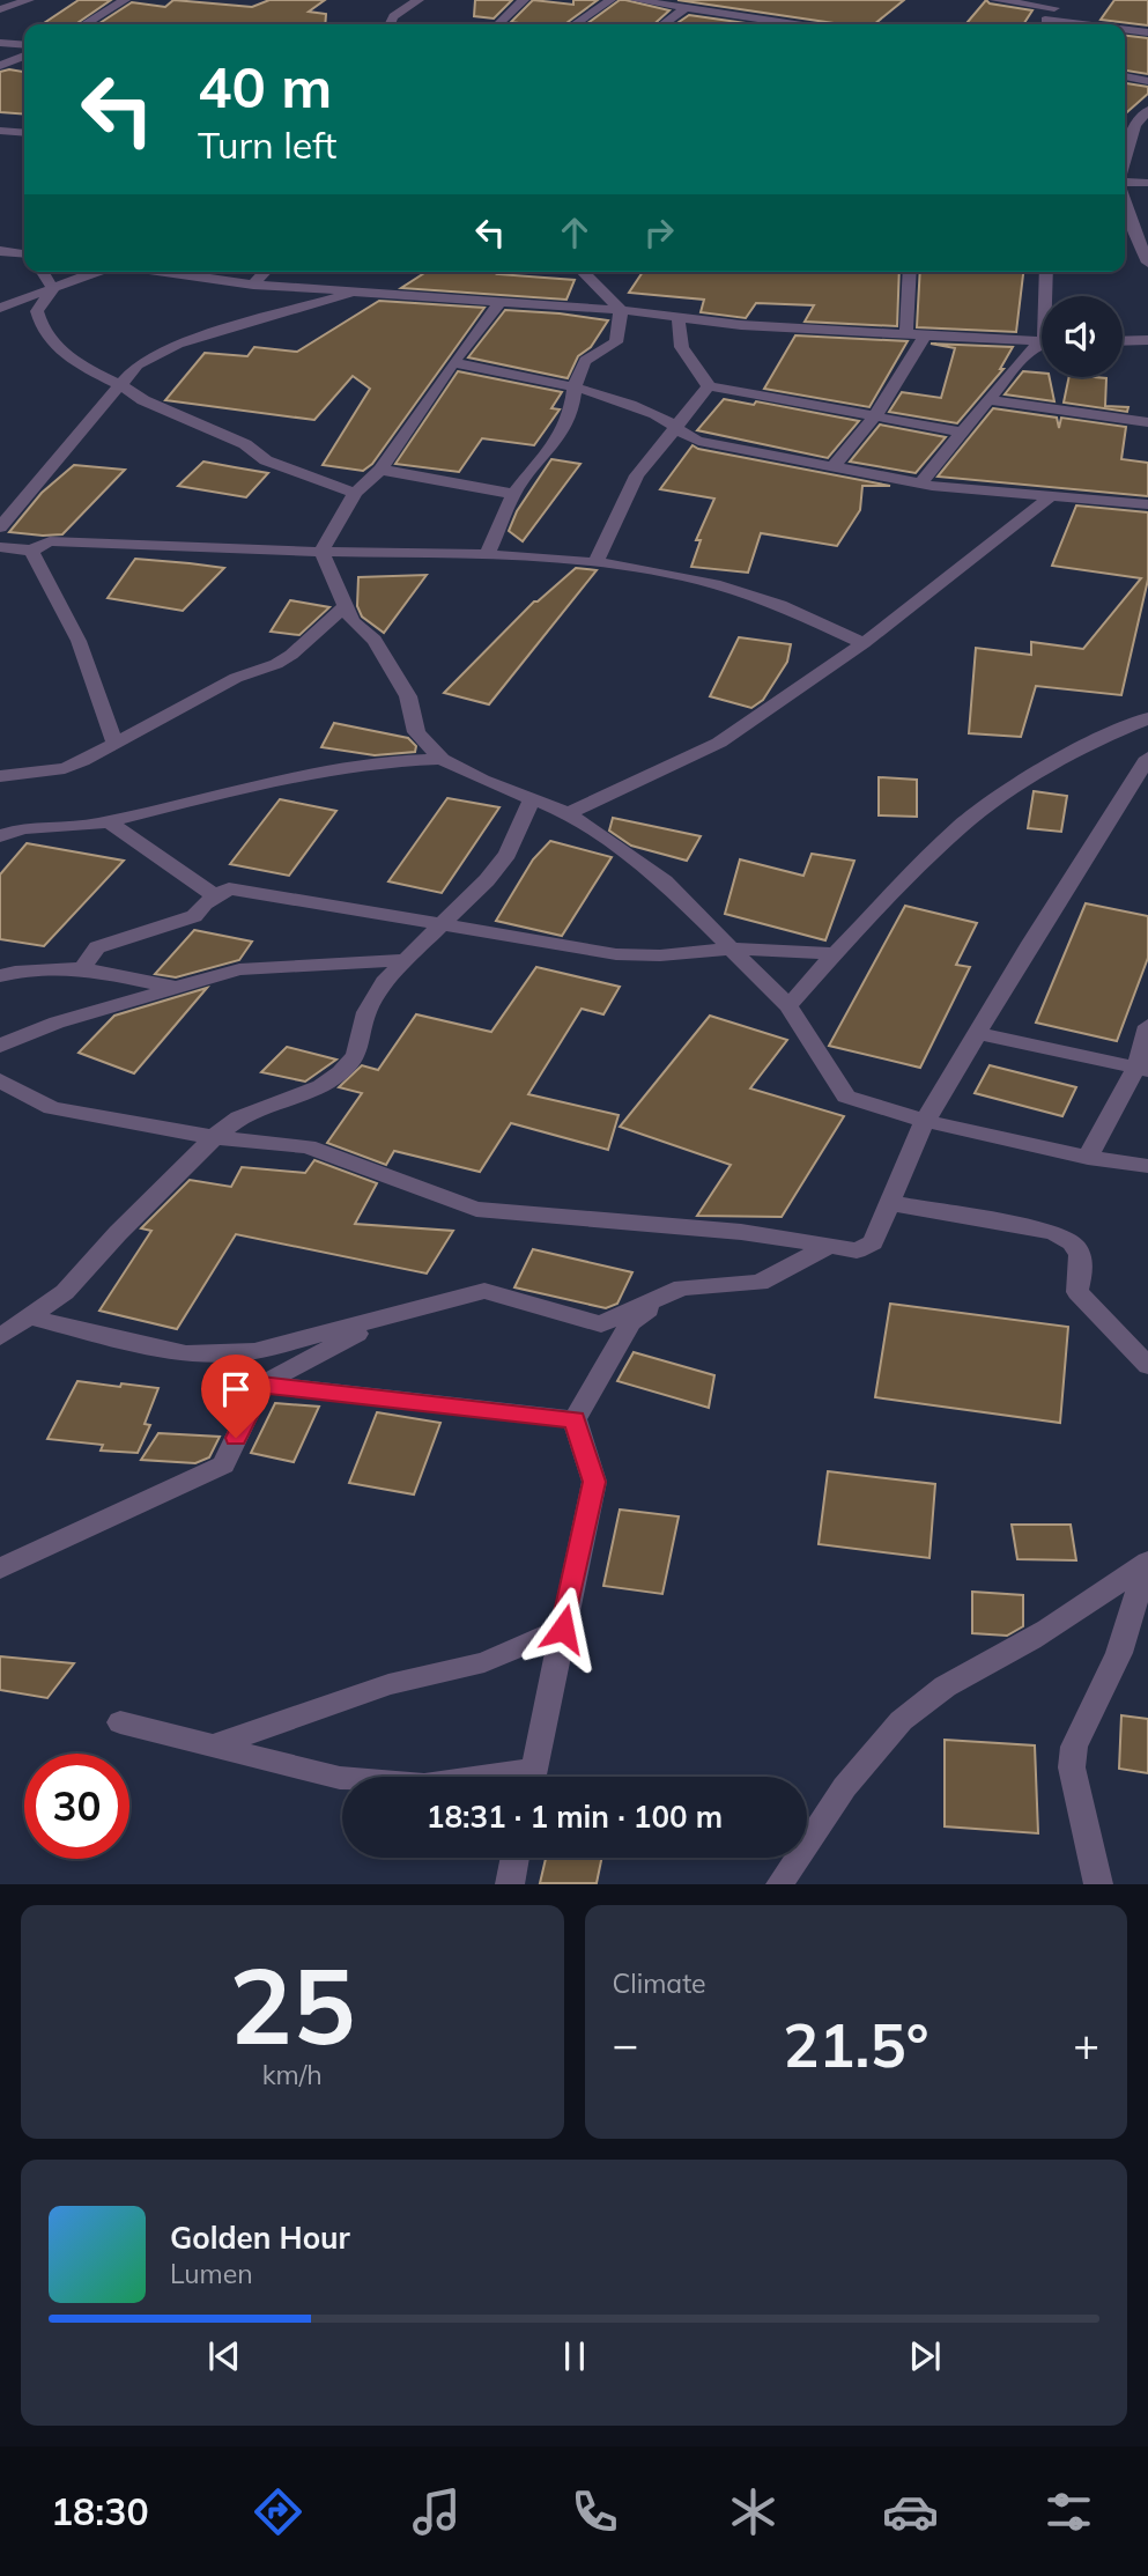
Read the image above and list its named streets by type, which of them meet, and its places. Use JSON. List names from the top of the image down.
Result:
{
  "page": {
    "turn": ["40 m", "Turn left"],
    "limit": "30",
    "trip": "18:31 · 1 min · 100 m",
    "tile": [
      ["25", "km/h"],
      "Climate"
    ],
    "heat": ["−", "21.5°", "+"],
    "song": ["Golden Hour", "Lumen"],
    "tabs": "18:30"
  }
}
